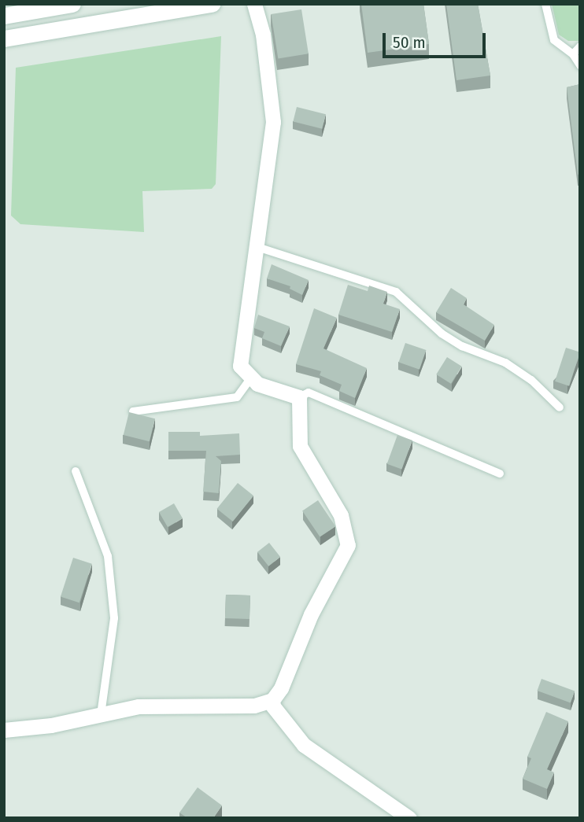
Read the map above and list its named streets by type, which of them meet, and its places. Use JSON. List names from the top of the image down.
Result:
{
  "scale_bar": "50 m"
}
